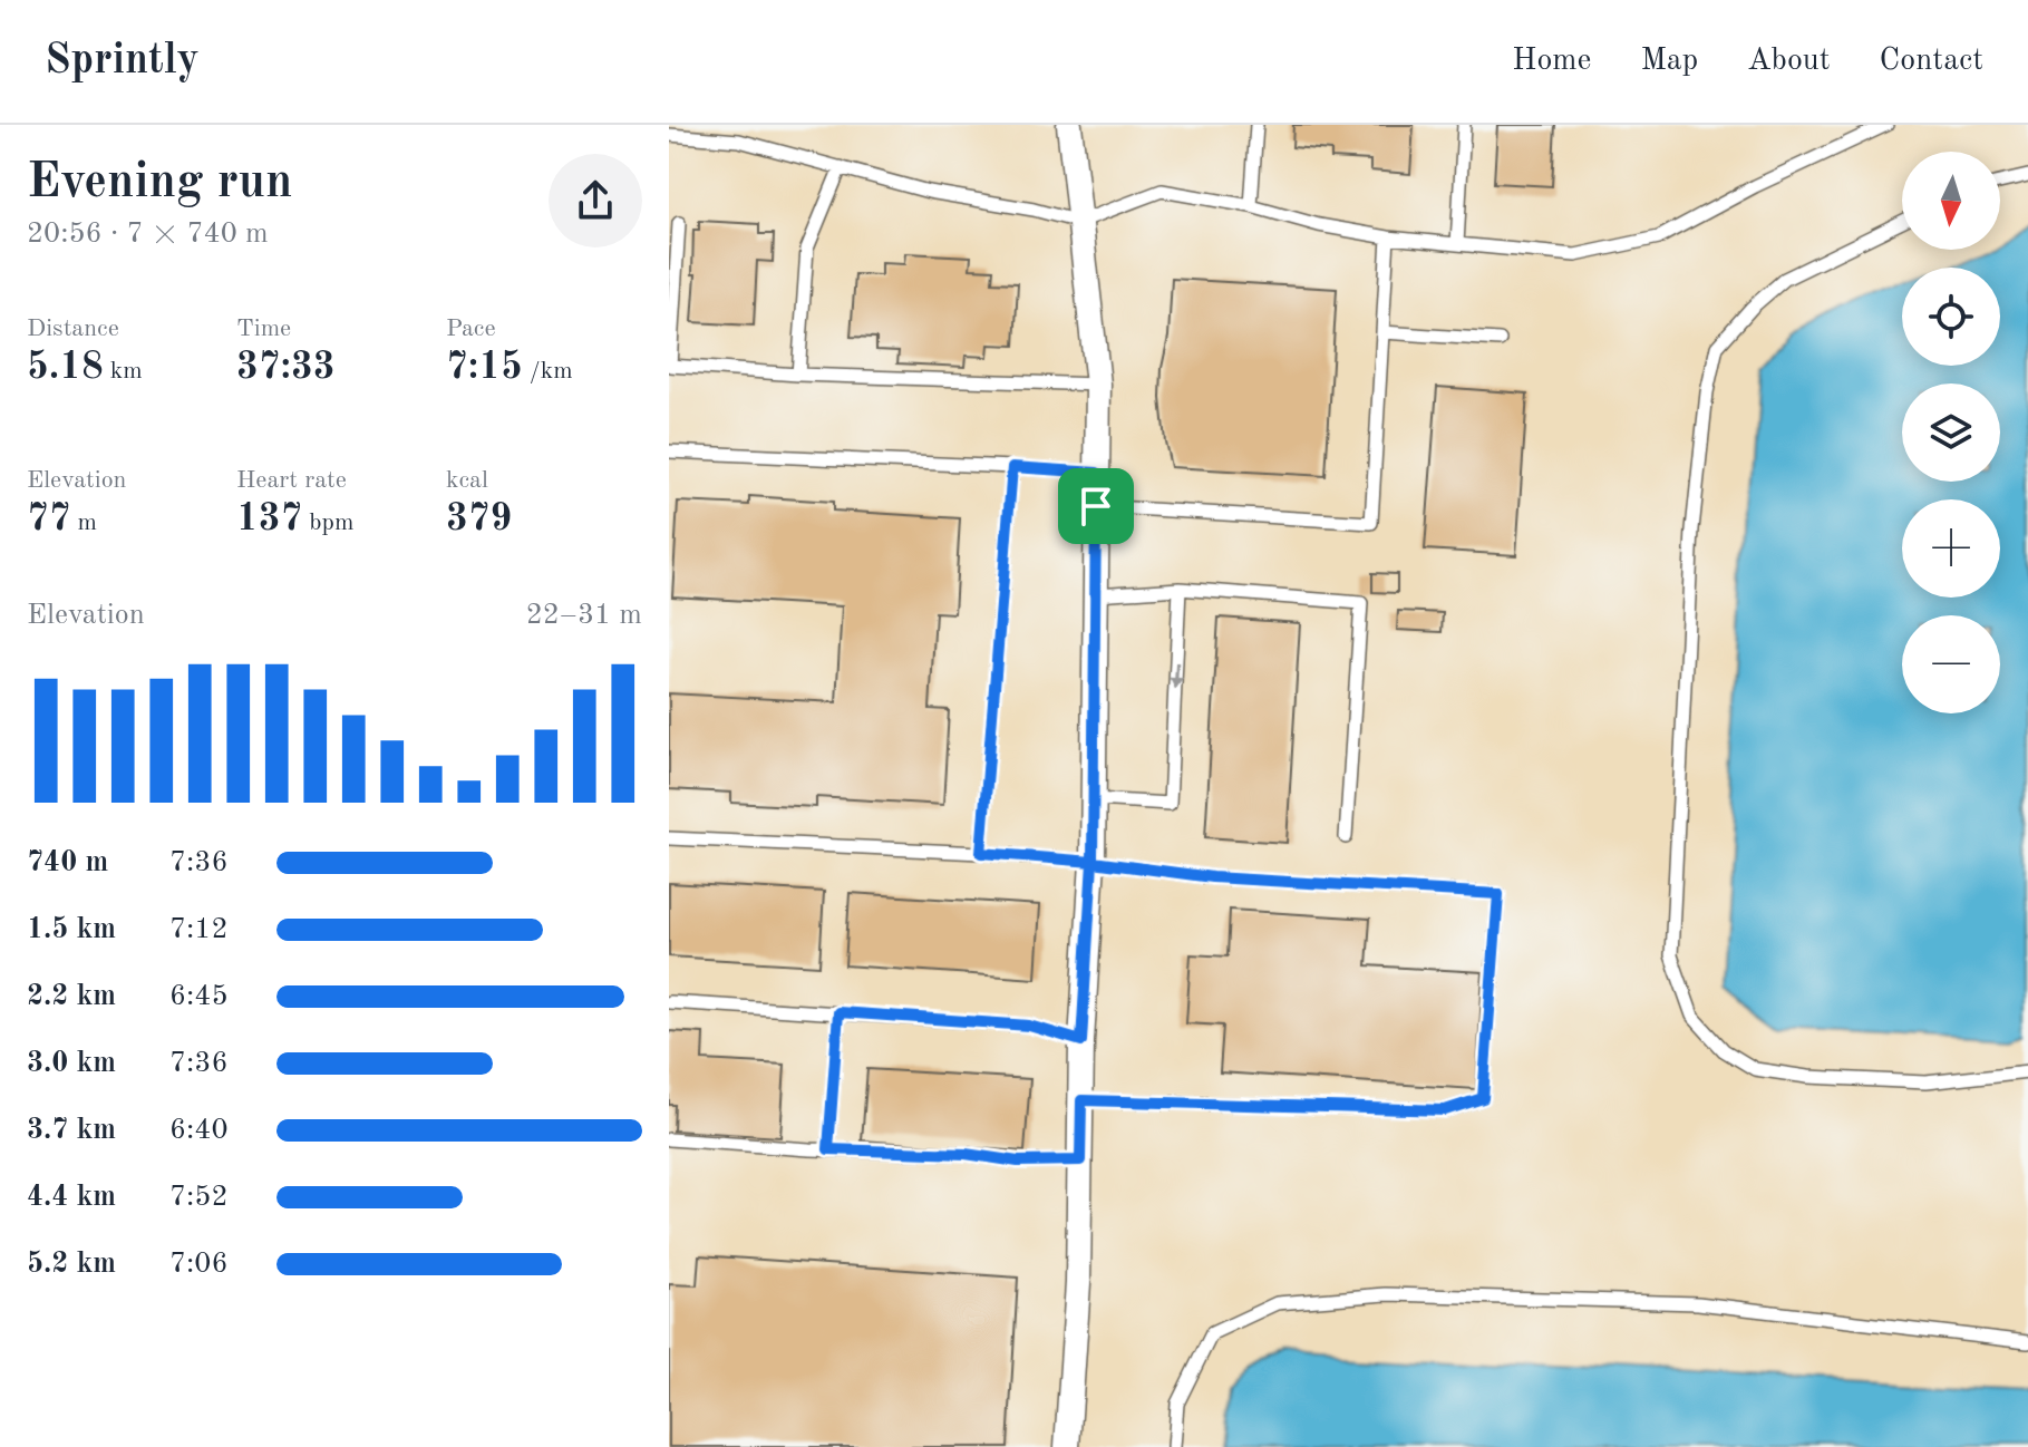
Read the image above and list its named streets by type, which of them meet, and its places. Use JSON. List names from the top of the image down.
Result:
{
  "north": "bottom",
  "page": {
    "header": "Sprintly",
    "nav": [
      "Home",
      "Map",
      "About",
      "Contact"
    ],
    "heading": ["Evening run", "20:56 · 7 × 740 m"],
    "map_buttons": ["+", "−"],
    "stats": [
      ["Distance", "5.18 km"],
      ["Time", "37:33"],
      ["Pace", "7:15 /km"],
      ["Elevation", "77 m"],
      ["Heart rate", "137 bpm"],
      ["kcal", "379"]
    ],
    "chart": ["Elevation", "22–31 m"],
    "list": [
      {
        "name": "740 m",
        "note": "7:36"
      },
      {
        "name": "1.5 km",
        "note": "7:12"
      },
      {
        "name": "2.2 km",
        "note": "6:45"
      },
      {
        "name": "3.0 km",
        "note": "7:36"
      },
      {
        "name": "3.7 km",
        "note": "6:40"
      },
      {
        "name": "4.4 km",
        "note": "7:52"
      },
      {
        "name": "5.2 km",
        "note": "7:06"
      }
    ]
  }
}
